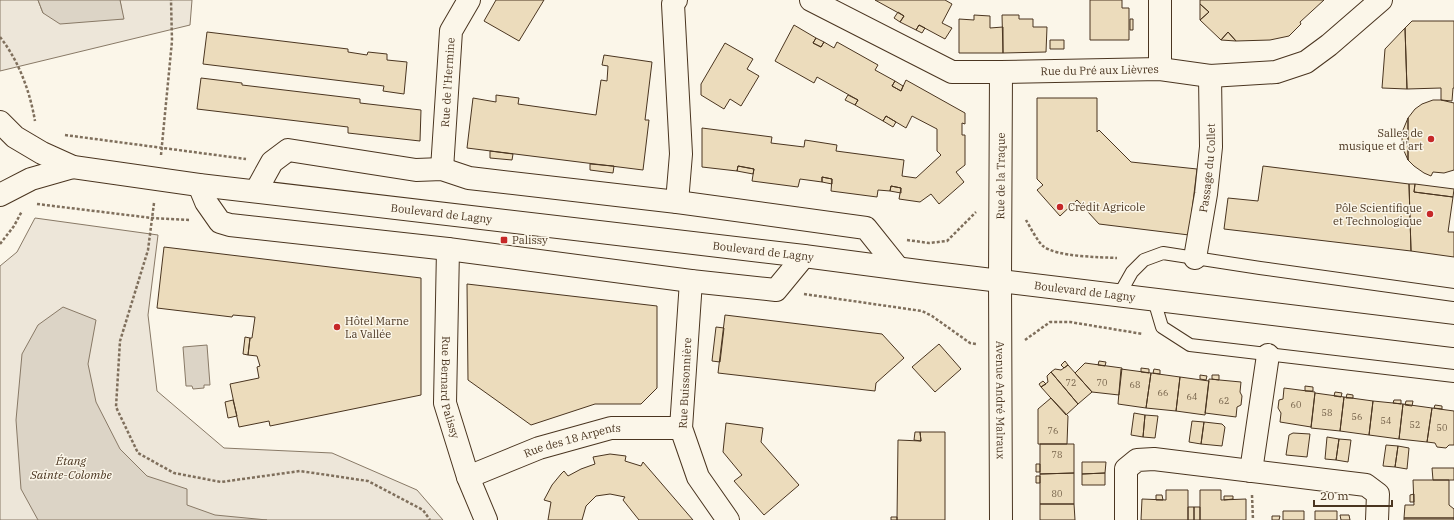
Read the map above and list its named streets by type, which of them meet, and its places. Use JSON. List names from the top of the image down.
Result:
{
  "streets": {
    "street": [
      "Rue du Pré aux Lièvres",
      "Rue de l'Hermine",
      "Passage du Collet",
      "Rue de la Traque",
      "Boulevard de Lagny",
      "Rue Buissonnière",
      "Rue Bernard Palissy",
      "Avenue André Malraux",
      "Rue des 18 Arpents"
    ]
  },
  "crossings": [
    ["Rue du Pré aux Lièvres", "Passage du Collet"],
    ["Rue du Pré aux Lièvres", "Rue de la Traque"],
    ["Rue de la Traque", "Boulevard de Lagny"],
    ["Rue de la Traque", "Avenue André Malraux"],
    ["Boulevard de Lagny", "Avenue André Malraux"],
    ["Rue Buissonnière", "Rue des 18 Arpents"],
    ["Rue Bernard Palissy", "Rue des 18 Arpents"]
  ],
  "water": ["Étang Sainte-Colombe"],
  "places": {
    "other": [
      "Salles de musique et d'art",
      "Crédit Agricole",
      "Pôle Scientifique et Technologique",
      "Hôtel Marne La Vallée"
    ],
    "transit": ["Palissy"]
  },
  "house_numbers": [
    "72",
    "70",
    "68",
    "66",
    "64",
    "62",
    "60",
    "58",
    "56",
    "54",
    "52",
    "50",
    "76",
    "78",
    "80"
  ],
  "scale_bar": "20 m"
}
